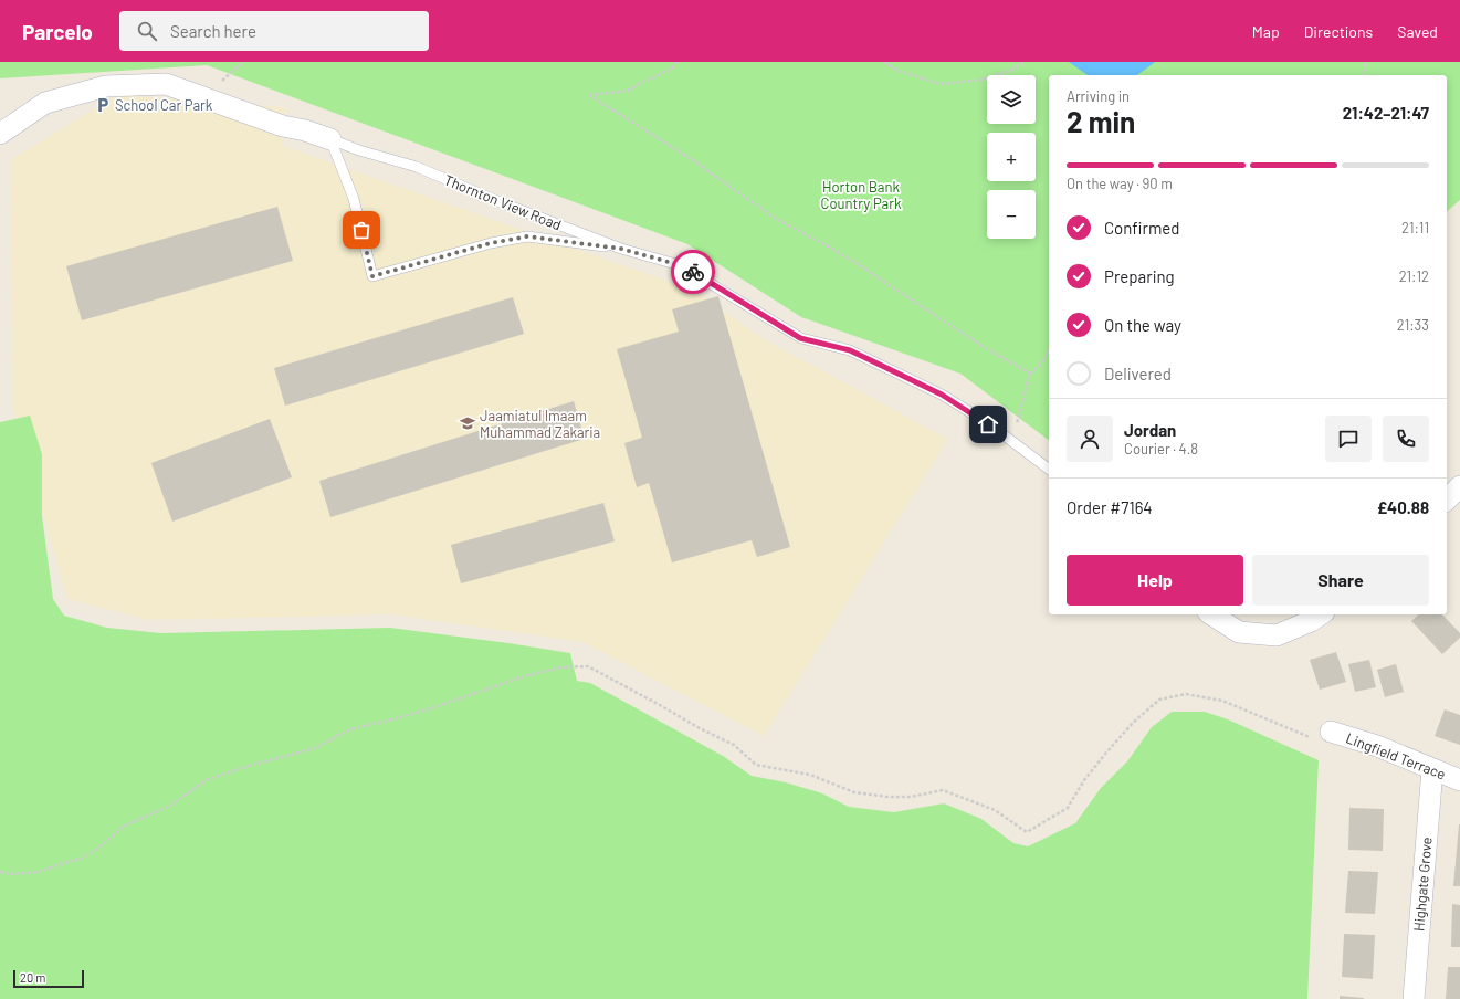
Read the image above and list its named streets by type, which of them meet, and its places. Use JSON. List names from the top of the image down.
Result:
{
  "streets": {
    "street": ["Thornton View Road", "Lingfield Terrace", "Highgate Grove"]
  },
  "crossings": [
    ["Lingfield Terrace", "Highgate Grove"]
  ],
  "parks": ["Horton Bank Country Park"],
  "places": {
    "parking": ["School Car Park"],
    "school or university": ["Jaamiatul Imaam Muhammad Zakaria"]
  },
  "scale_bar": "20 m",
  "page": {
    "header": "Parcelo",
    "search": "Search here",
    "nav": ["Map", "Directions", "Saved"],
    "map_buttons": ["+", "−"],
    "heading": ["2 min", "Arriving in", "21:42–21:47"],
    "panel": [
      "Jordan",
      "Courier · 4.8",
      "Order #7164",
      "£40.88"
    ],
    "bar": "On the way · 90 m",
    "list": [
      ["Confirmed", "21:11"],
      ["Preparing", "21:12"],
      ["On the way", "21:33"],
      "Delivered"
    ],
    "buttons": ["Help", "Share"],
    "scale": "20 m"
  }
}
